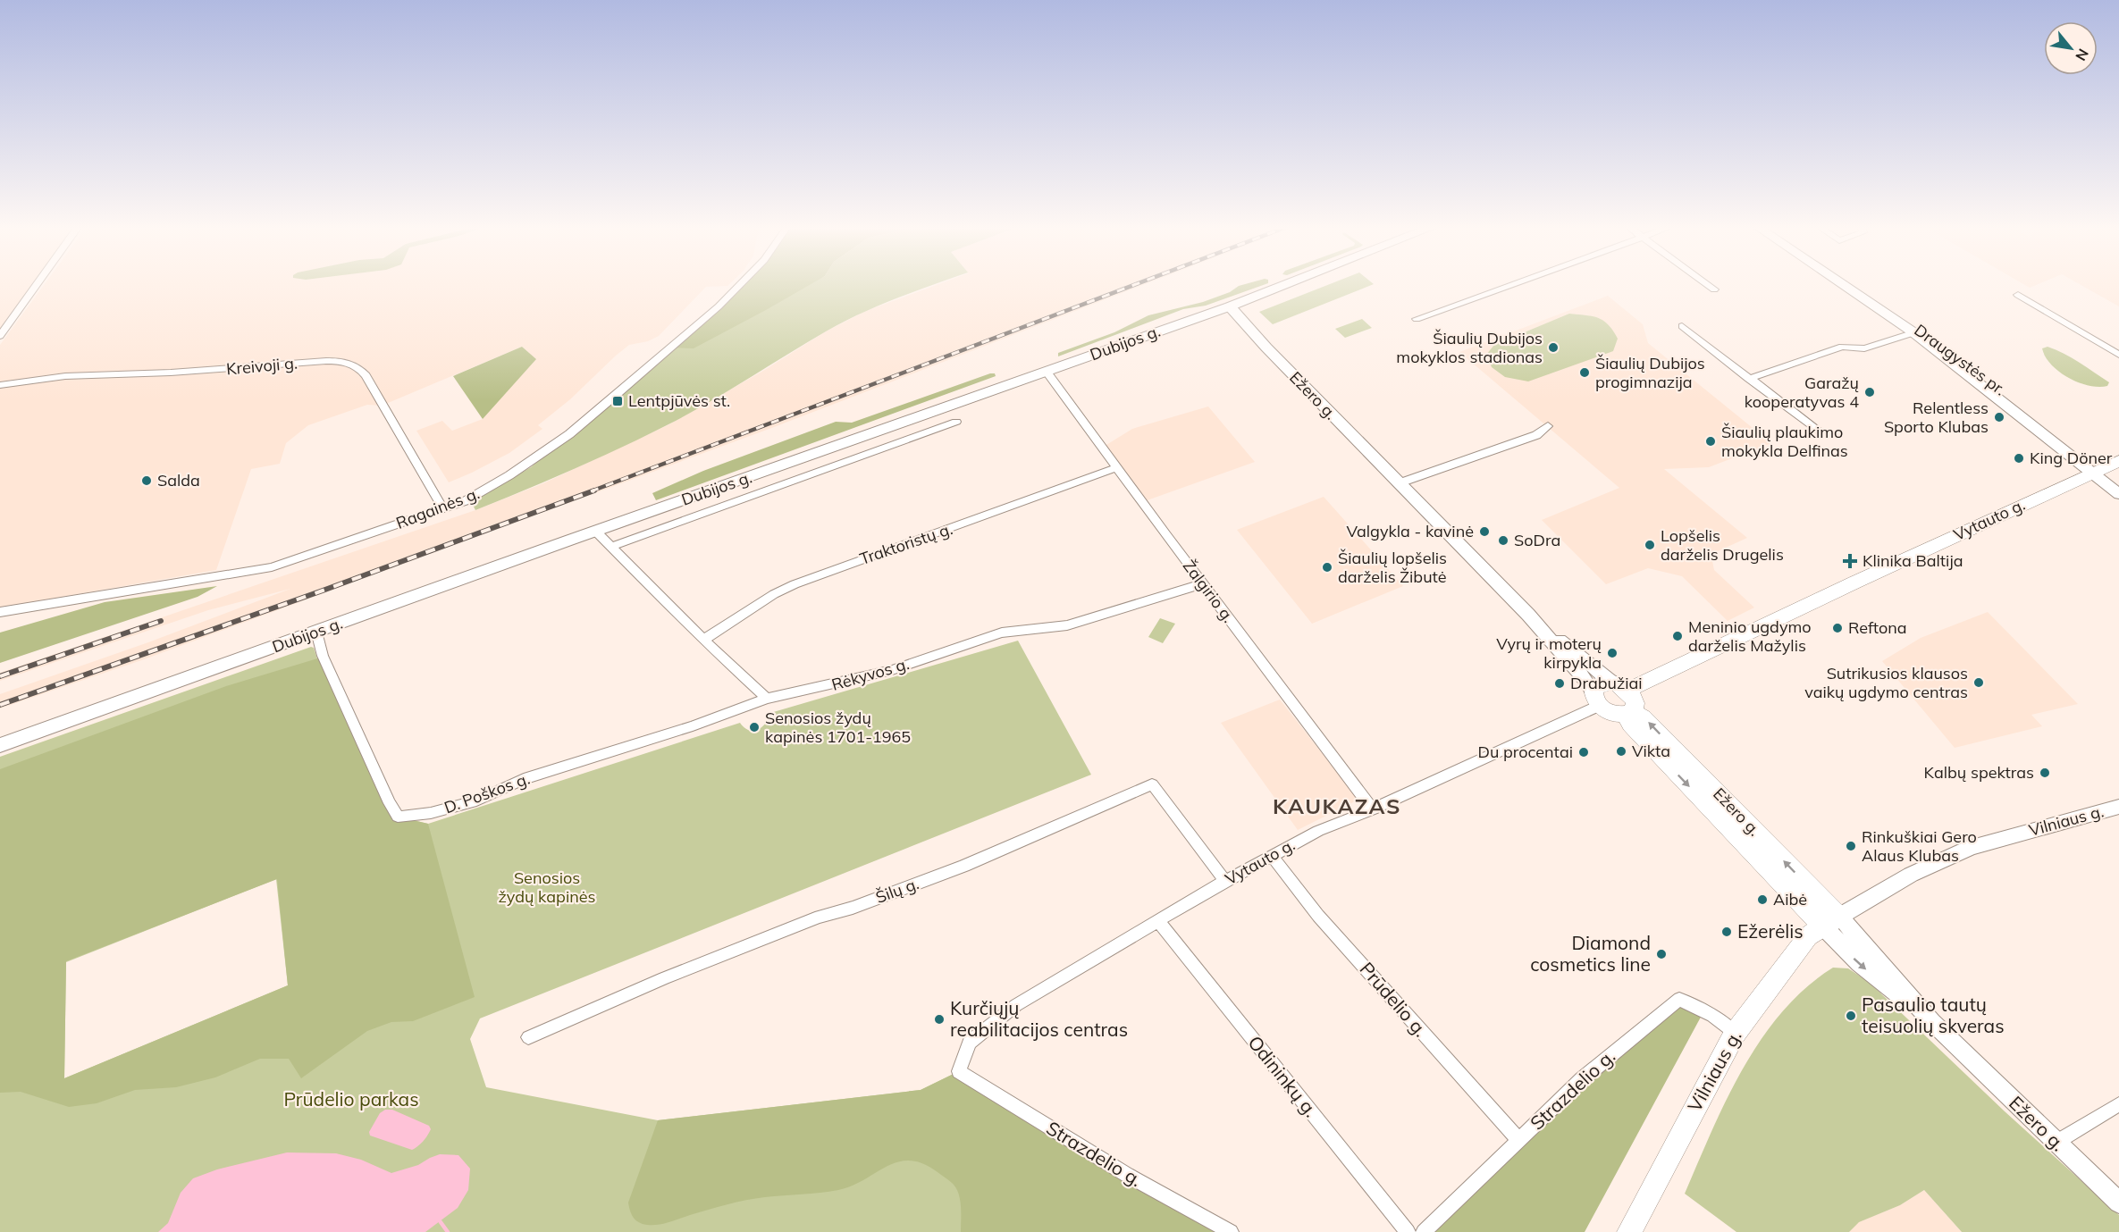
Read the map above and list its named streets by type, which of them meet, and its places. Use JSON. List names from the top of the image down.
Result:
{
  "streets": {
    "highway": ["Ežero g.", "Vytauto g.", "Vilniaus g."],
    "main road": ["Dubijos g.", "Draugystės pr."],
    "street": [
      "Kreivoji g.",
      "Ragainės g.",
      "Traktoristų g.",
      "Žalgirio g.",
      "Rėkyvos g.",
      "D. Poškos g.",
      "Šilų g.",
      "Prūdelio g.",
      "Odininkų g.",
      "Strazdelio g."
    ]
  },
  "crossings": [
    ["Dubijos g.", "Ežero g."],
    ["Dubijos g.", "Žalgirio g."],
    ["Dubijos g.", "D. Poškos g."],
    ["Draugystės pr.", "Vytauto g."],
    ["Kreivoji g.", "Ragainės g."],
    ["Ežero g.", "Vytauto g."],
    ["Ežero g.", "Vilniaus g."],
    ["Vytauto g.", "Žalgirio g."],
    ["Vytauto g.", "Šilų g."],
    ["Vytauto g.", "Prūdelio g."],
    ["Vytauto g.", "Odininkų g."],
    ["Vytauto g.", "Strazdelio g."],
    ["Traktoristų g.", "Žalgirio g."],
    ["Žalgirio g.", "Rėkyvos g."],
    ["Rėkyvos g.", "D. Poškos g."],
    ["Vilniaus g.", "Strazdelio g."],
    ["Prūdelio g.", "Strazdelio g."]
  ],
  "districts": ["KAUKAZAS"],
  "parks": ["Senosios žydų kapinės", "Prūdelio parkas"],
  "places": {
    "other": [
      "Šiaulių Dubijos mokyklos stadionas",
      "Šiaulių Dubijos progimnazija",
      "Garažų kooperatyvas 4",
      "Relentless Sporto Klubas",
      "Šiaulių plaukimo mokykla Delfinas",
      "King Döner",
      "Salda",
      "Valgykla - kavinė",
      "SoDra",
      "Lopšelis darželis Drugelis",
      "Šiaulių lopšelis darželis Žibutė",
      "Reftona",
      "Meninio ugdymo darželis Mažylis",
      "Vyrų ir moterų kirpykla",
      "Sutrikusios klausos vaikų ugdymo centras",
      "Drabužiai",
      "Senosios žydų kapinės 1701-1965",
      "Vikta",
      "Du procentai",
      "Kalbų spektras",
      "Rinkuškiai Gero Alaus Klubas",
      "Aibė",
      "Ežerėlis",
      "Diamond cosmetics line",
      "Pasaulio tautų teisuolių skveras",
      "Kurčiųjų reabilitacijos centras"
    ],
    "transit": ["Lentpjūvės st."],
    "health": ["Klinika Baltija"]
  },
  "north": "bottom right"
}
